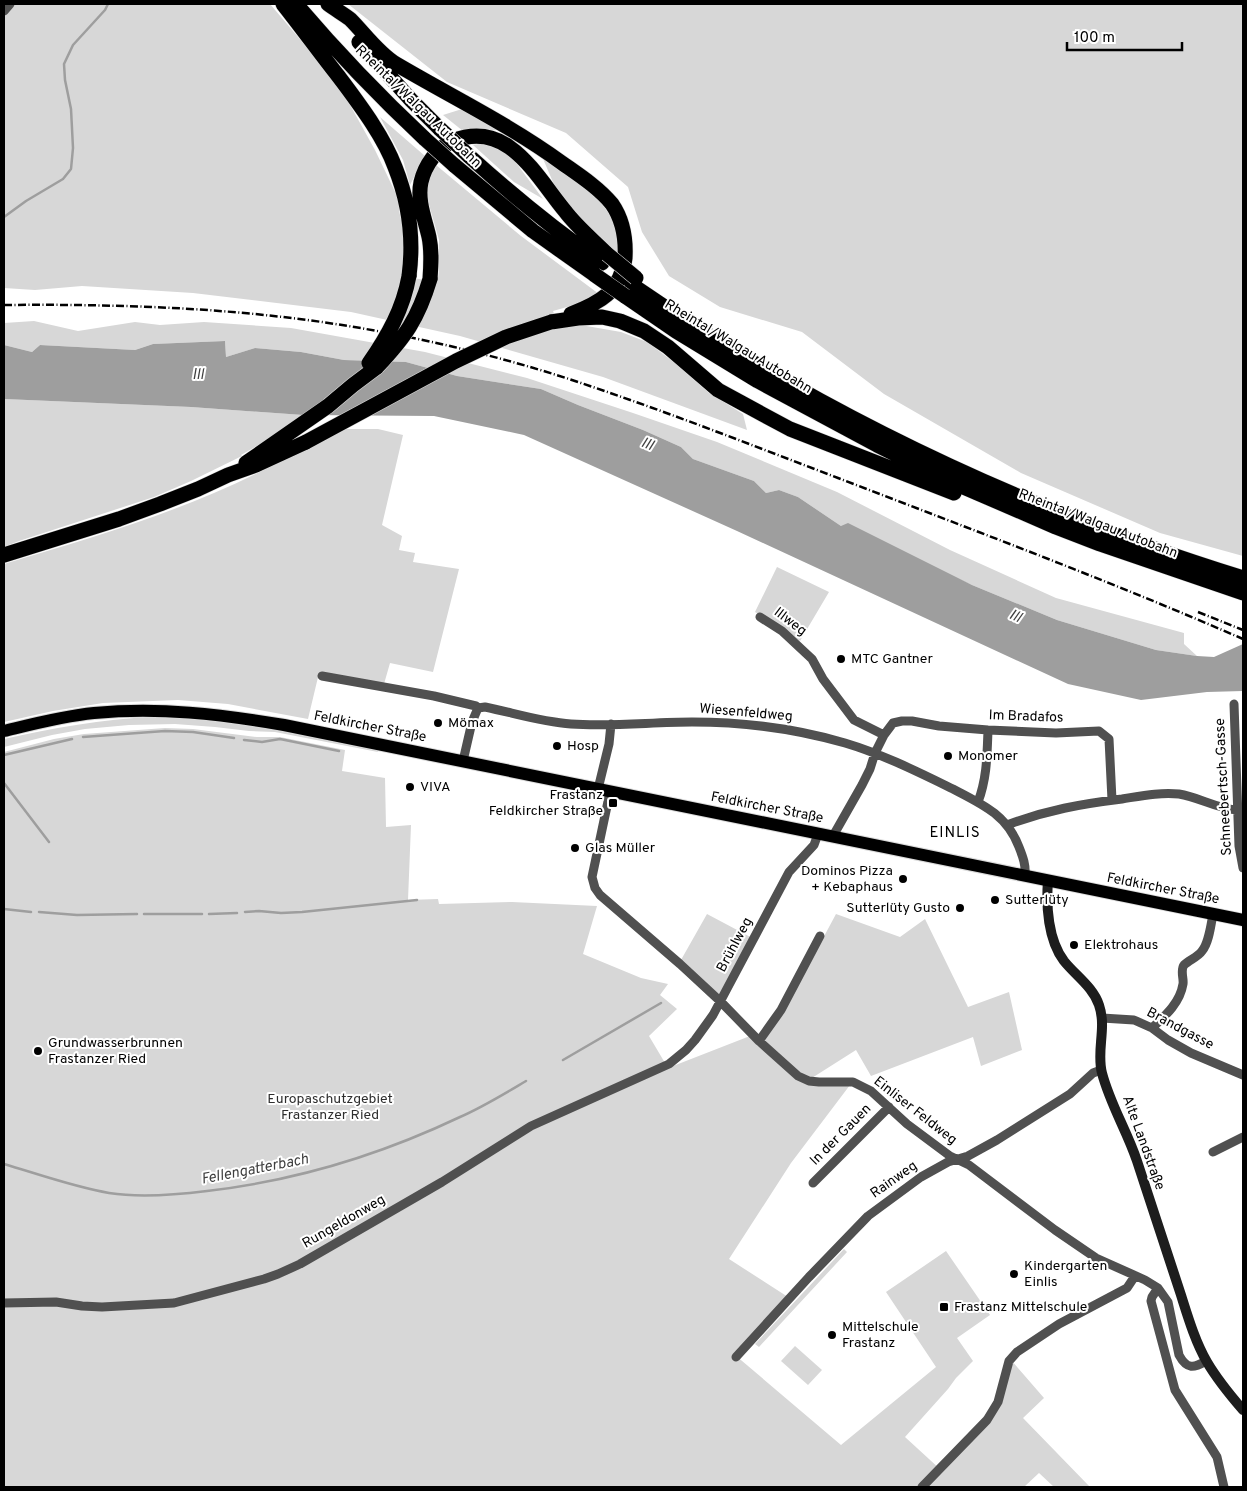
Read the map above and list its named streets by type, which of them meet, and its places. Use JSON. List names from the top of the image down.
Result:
{
  "streets": {
    "highway": ["Rheintal/Walgau Autobahn"],
    "main road": ["Feldkircher Straße", "Alte Landstraße"],
    "street": [
      "Illweg",
      "Wiesenfeldweg",
      "Im Bradafos",
      "Schneebertsch-Gasse",
      "Brühlweg",
      "Brandgasse",
      "Einliser Feldweg",
      "In der Gauen",
      "Rainweg",
      "Rungeldonweg"
    ]
  },
  "crossings": [
    ["Illweg", "Im Bradafos"],
    ["Wiesenfeldweg", "Feldkircher Straße"],
    ["Feldkircher Straße", "Brühlweg"],
    ["Feldkircher Straße", "Einliser Feldweg"],
    ["Feldkircher Straße", "Alte Landstraße"],
    ["Brühlweg", "Einliser Feldweg"],
    ["Brühlweg", "Rungeldonweg"],
    ["Brandgasse", "Alte Landstraße"],
    ["Einliser Feldweg", "In der Gauen"],
    ["Einliser Feldweg", "Rainweg"],
    ["Alte Landstraße", "Rainweg"]
  ],
  "districts": ["EINLIS"],
  "water": ["Ill", "Fellengatterbach"],
  "parks": ["Europaschutzgebiet Frastanzer Ried"],
  "places": {
    "other": [
      "MTC Gantner",
      "Mömax",
      "Hosp",
      "Monomer",
      "VIVA",
      "Glas Müller",
      "Dominos Pizza + Kebaphaus",
      "Sutterlüty",
      "Sutterlüty Gusto",
      "Elektrohaus",
      "Grundwasserbrunnen Frastanzer Ried",
      "Kindergarten Einlis",
      "Mittelschule Frastanz"
    ],
    "transit": ["Frastanz Feldkircher Straße", "Frastanz Mittelschule"]
  },
  "scale_bar": "100 m"
}
